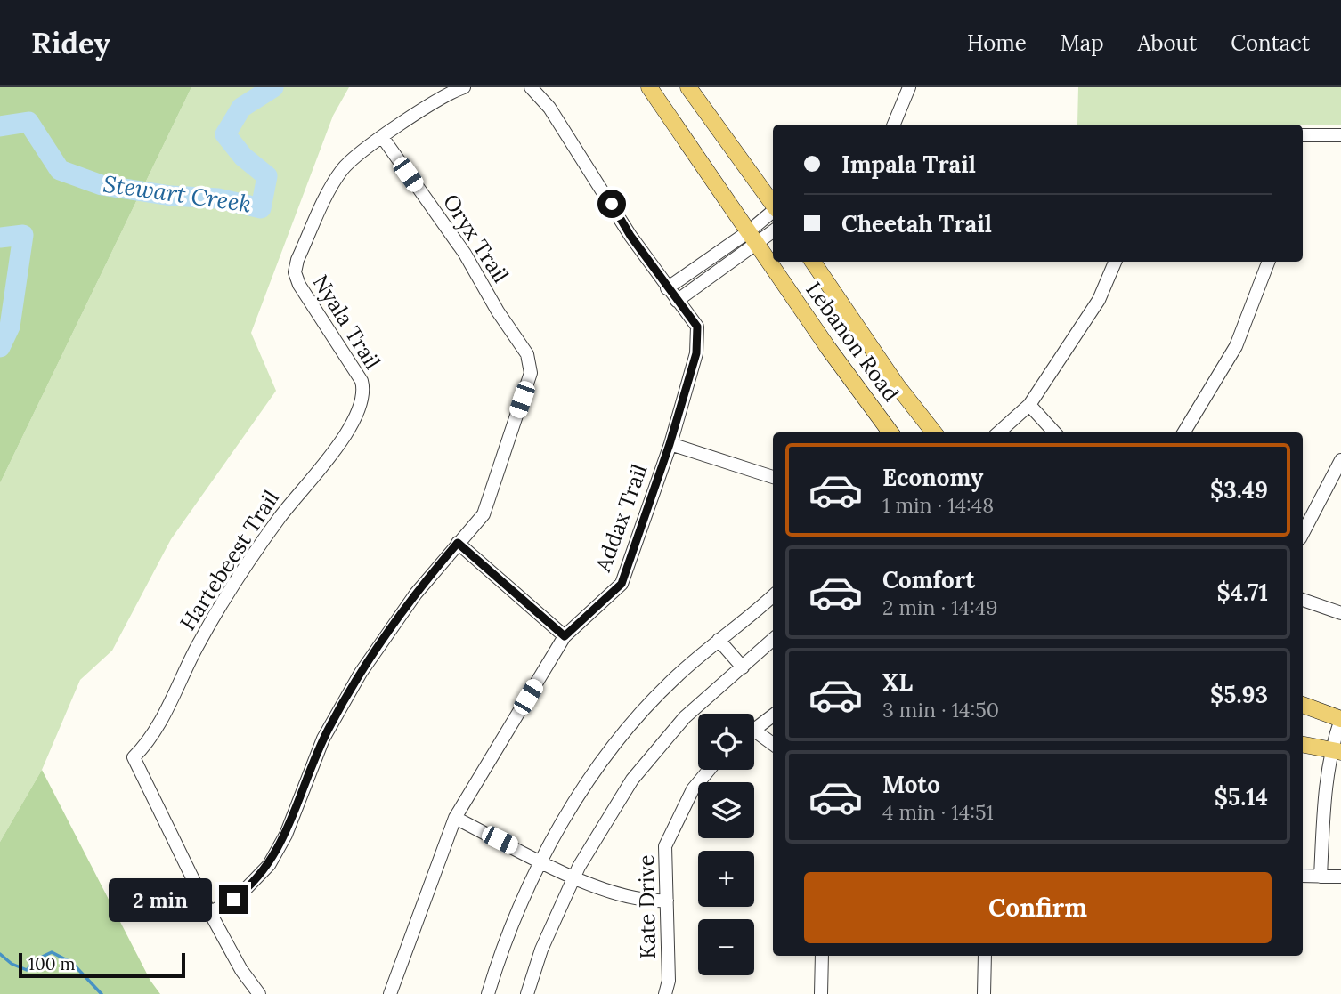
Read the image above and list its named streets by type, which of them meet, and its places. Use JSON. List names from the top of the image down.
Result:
{
  "streets": {
    "main road": ["Lebanon Road"],
    "street": [
      "Oryx Trail",
      "Nyala Trail",
      "Addax Trail",
      "Hartebeest Trail",
      "Kate Drive"
    ]
  },
  "crossings": [
    ["Oryx Trail", "Nyala Trail"],
    ["Nyala Trail", "Hartebeest Trail"]
  ],
  "water": ["Stewart Creek"],
  "scale_bar": "100 m",
  "page": {
    "header": "Ridey",
    "nav": [
      "Home",
      "Map",
      "About",
      "Contact"
    ],
    "banner": ["Impala Trail", "Cheetah Trail"],
    "list": [
      {
        "name": "Economy",
        "note": "1 min · 14:48",
        "value": "$3.49"
      },
      {
        "name": "Comfort",
        "note": "2 min · 14:49",
        "value": "$4.71"
      },
      {
        "name": "XL",
        "note": "3 min · 14:50",
        "value": "$5.93"
      },
      {
        "name": "Moto",
        "note": "4 min · 14:51",
        "value": "$5.14"
      }
    ],
    "map_buttons": ["+", "−"],
    "buttons": "Confirm",
    "bubble": "2 min",
    "scale": "100 m"
  }
}
